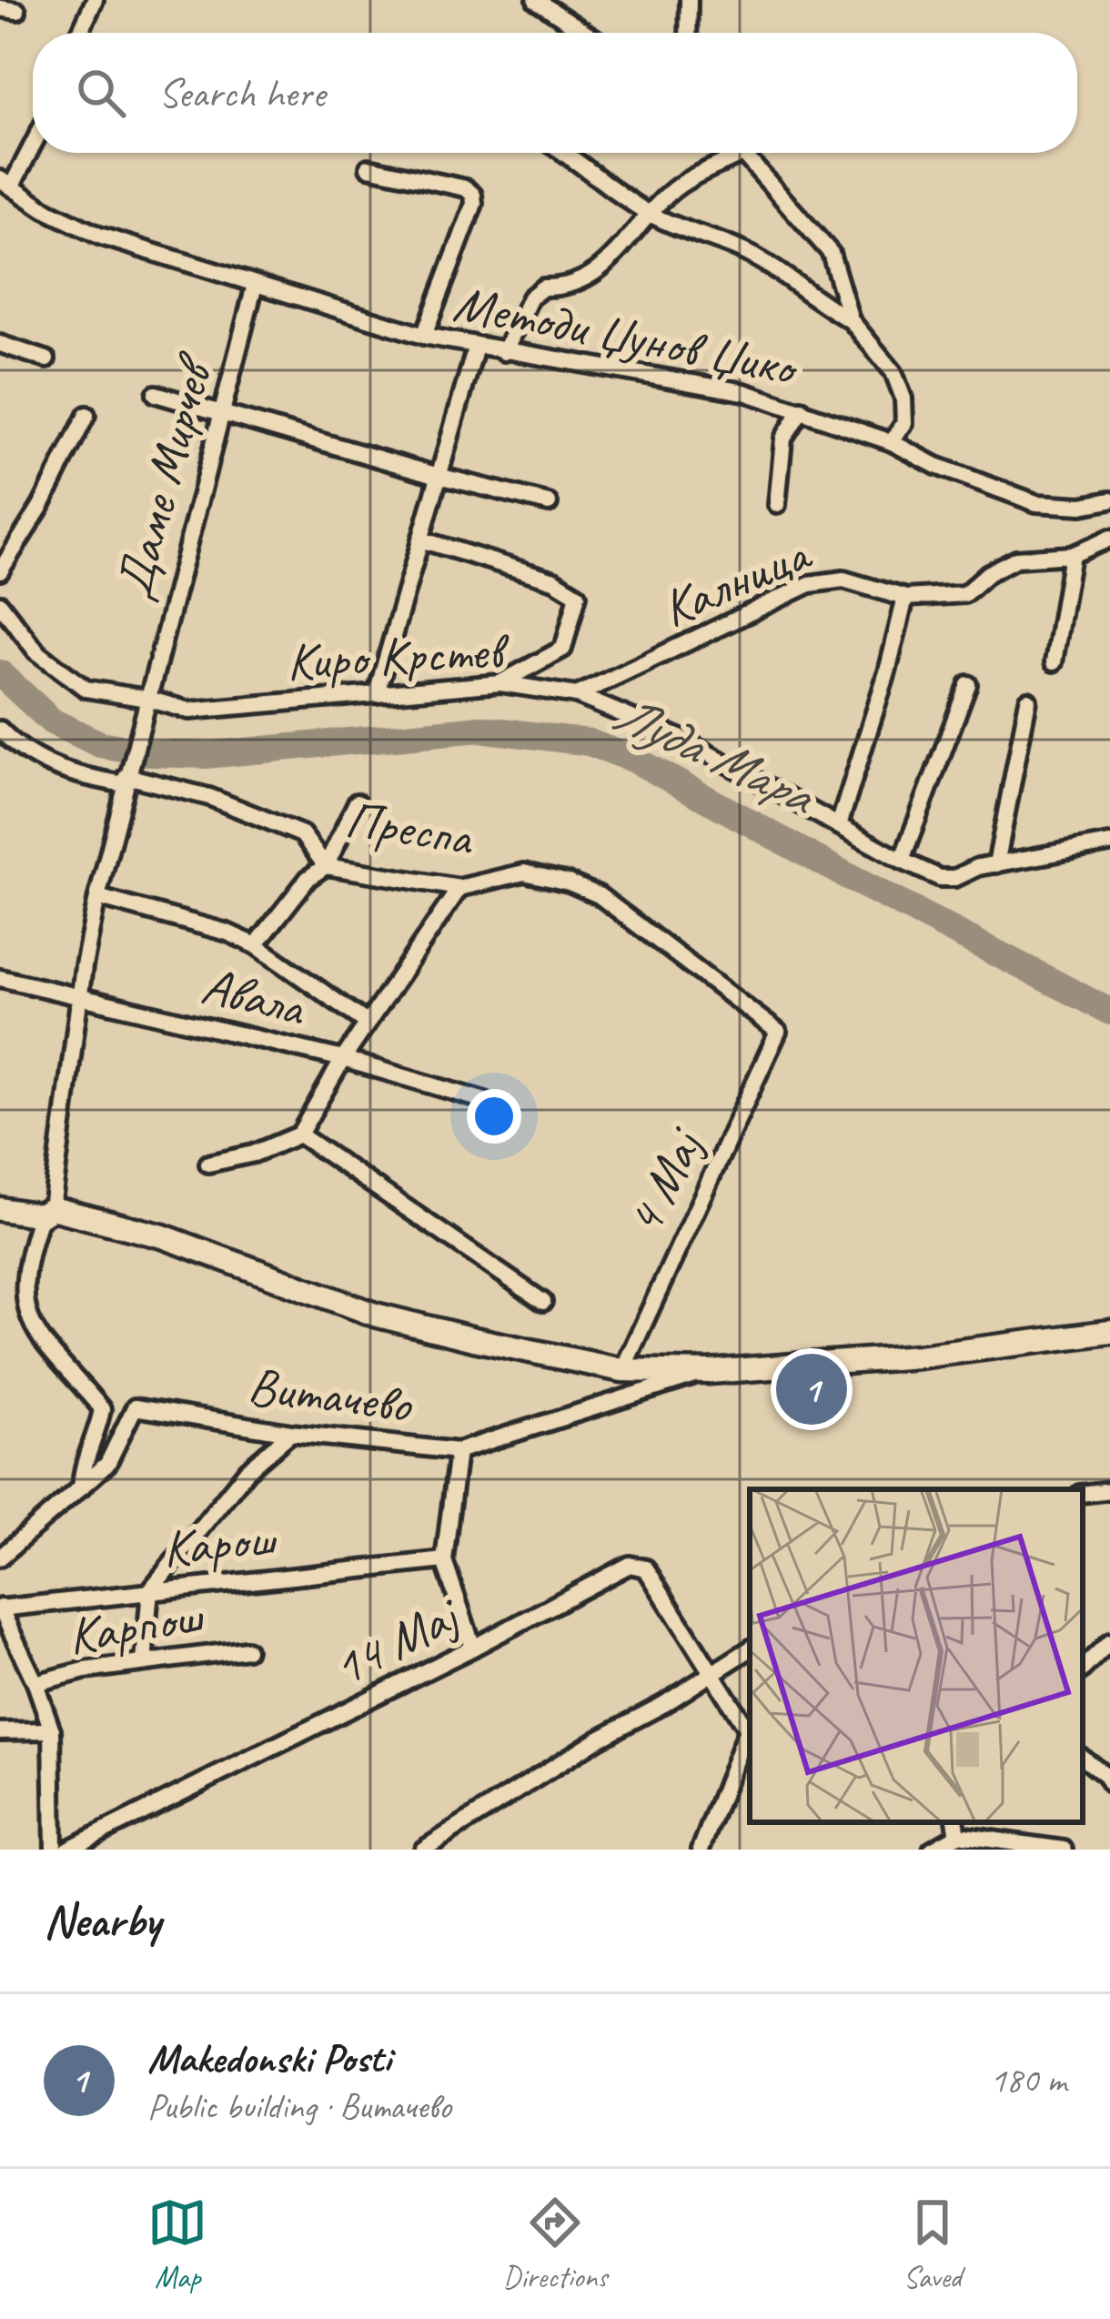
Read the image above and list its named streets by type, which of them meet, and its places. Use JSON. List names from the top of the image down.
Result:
{
  "streets": {
    "street": [
      "Методи Џунов Џико",
      "Даме Мирчев",
      "Калница",
      "Киро Крстев",
      "Преспа",
      "Авала",
      "4 Мај",
      "Витачево",
      "Карош",
      "Карпош",
      "14 Мај"
    ]
  },
  "crossings": [
    ["Методи Џунов Џико", "Даме Мирчев"],
    ["Даме Мирчев", "Киро Крстев"],
    ["Даме Мирчев", "Преспа"],
    ["Даме Мирчев", "Авала"],
    ["Даме Мирчев", "Витачево"],
    ["Калница", "Киро Крстев"],
    ["Преспа", "4 Мај"]
  ],
  "water": ["Луда Мара"],
  "page": {
    "search": "Search here",
    "pins": "1",
    "heading": "Nearby",
    "list": [
      {
        "mark": "1",
        "name": "Makedonski Posti",
        "note": "Public building · Витачево",
        "value": "180 m"
      }
    ],
    "nav": ["Map", "Directions", "Saved"]
  }
}
